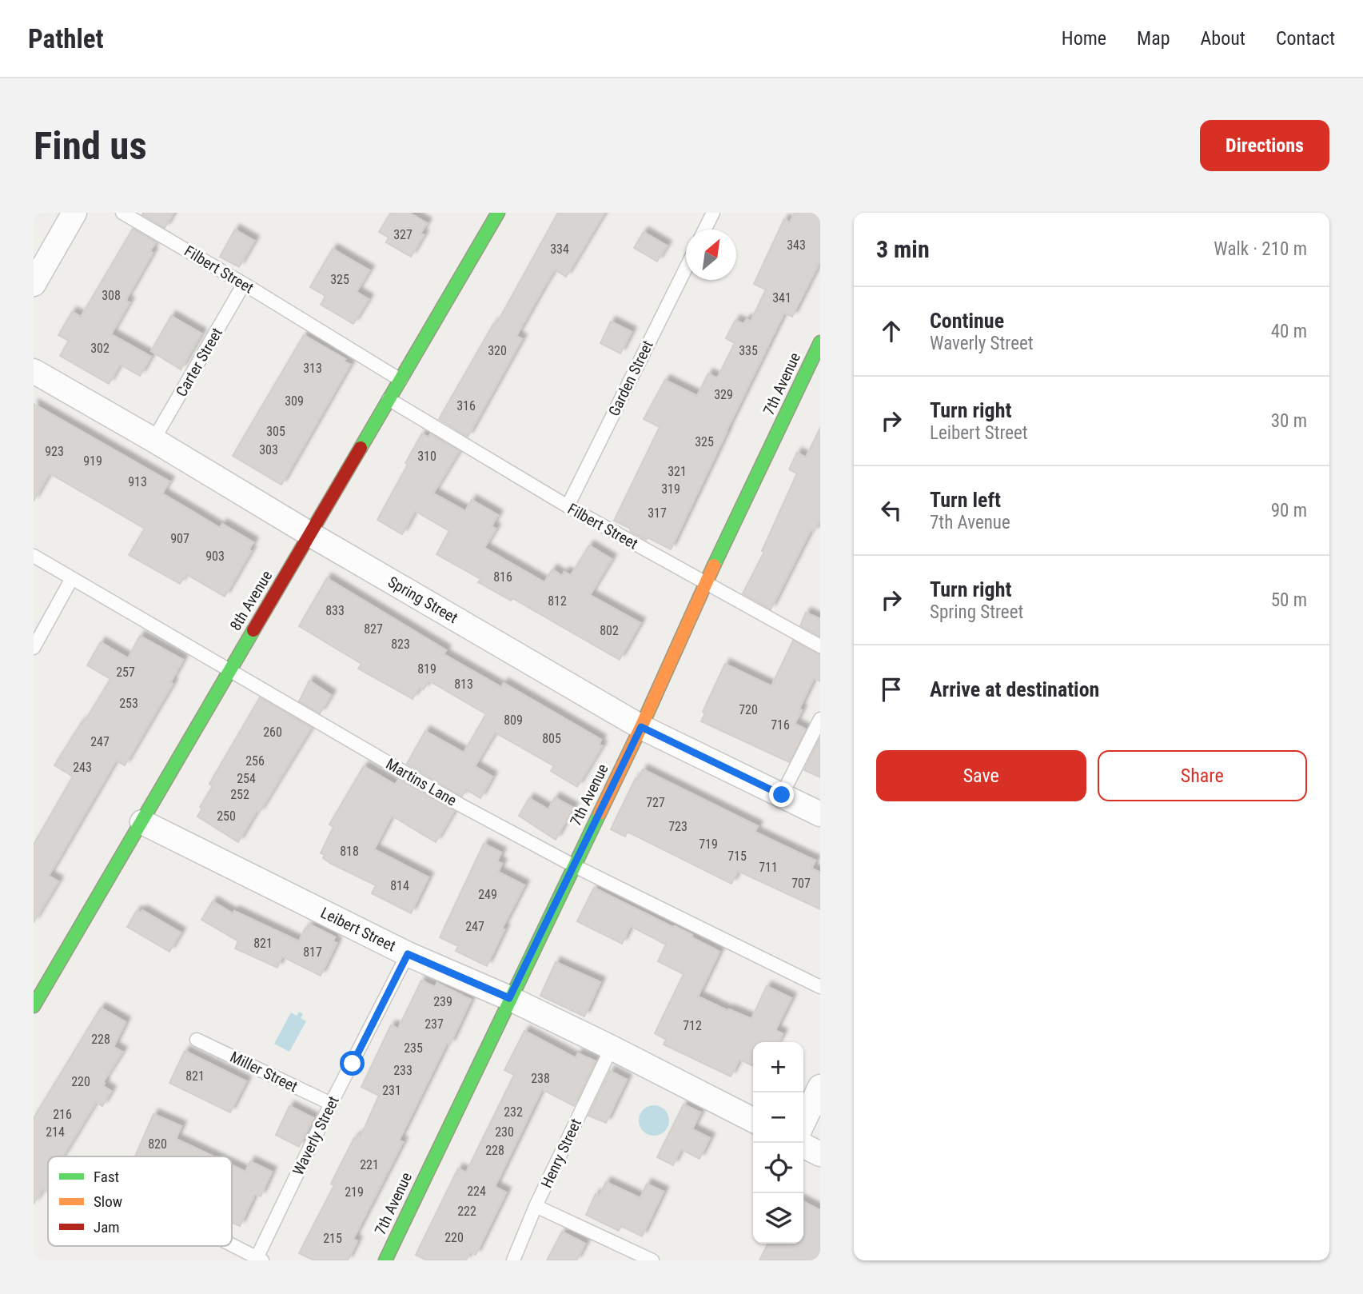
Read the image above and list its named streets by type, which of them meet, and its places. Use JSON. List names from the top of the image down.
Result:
{
  "streets": {
    "street": [
      "7th Avenue",
      "Spring Street",
      "8th Avenue",
      "Leibert Street"
    ],
    "lane": [
      "Filbert Street",
      "Carter Street",
      "Garden Street",
      "Martins Lane",
      "Miller Street",
      "Waverly Street",
      "Henry Street"
    ]
  },
  "crossings": [
    ["Filbert Street", "Carter Street"],
    ["Filbert Street", "Garden Street"],
    ["Filbert Street", "7th Avenue"],
    ["Filbert Street", "8th Avenue"],
    ["Carter Street", "Spring Street"],
    ["7th Avenue", "Spring Street"],
    ["7th Avenue", "Martins Lane"],
    ["7th Avenue", "Leibert Street"],
    ["Spring Street", "8th Avenue"],
    ["8th Avenue", "Martins Lane"],
    ["8th Avenue", "Leibert Street"],
    ["Leibert Street", "Waverly Street"],
    ["Leibert Street", "Henry Street"],
    ["Miller Street", "Waverly Street"]
  ],
  "house_numbers": [
    "327",
    "343",
    "334",
    "325",
    "308",
    "341",
    "302",
    "320",
    "335",
    "313",
    "329",
    "309",
    "316",
    "305",
    "325",
    "303",
    "923",
    "310",
    "919",
    "321",
    "913",
    "319",
    "317",
    "907",
    "903",
    "816",
    "812",
    "833",
    "827",
    "802",
    "823",
    "819",
    "257",
    "813",
    "253",
    "720",
    "809",
    "716",
    "260",
    "805",
    "247",
    "256",
    "243",
    "254",
    "252",
    "727",
    "250",
    "723",
    "719",
    "818",
    "715",
    "711",
    "707",
    "814",
    "249",
    "247",
    "821",
    "817",
    "239",
    "237",
    "712",
    "228",
    "235",
    "233",
    "821",
    "238",
    "220",
    "231",
    "232",
    "216",
    "214",
    "230",
    "820",
    "228",
    "221",
    "224",
    "219",
    "222",
    "220",
    "215"
  ],
  "legend": ["Fast", "Slow", "Jam"],
  "north": "top right",
  "page": {
    "header": "Pathlet",
    "nav": [
      "Home",
      "Map",
      "About",
      "Contact"
    ],
    "buttons": [
      "Directions",
      ["Save", "Share"]
    ],
    "title": "Find us",
    "heading": ["3 min", "Walk · 210 m"],
    "list": [
      ["Continue", "Waverly Street", "40 m"],
      ["Turn right", "Leibert Street", "30 m"],
      ["Turn left", "7th Avenue", "90 m"],
      ["Turn right", "Spring Street", "50 m"],
      "Arrive at destination"
    ],
    "map_buttons": ["+", "−"]
  }
}
